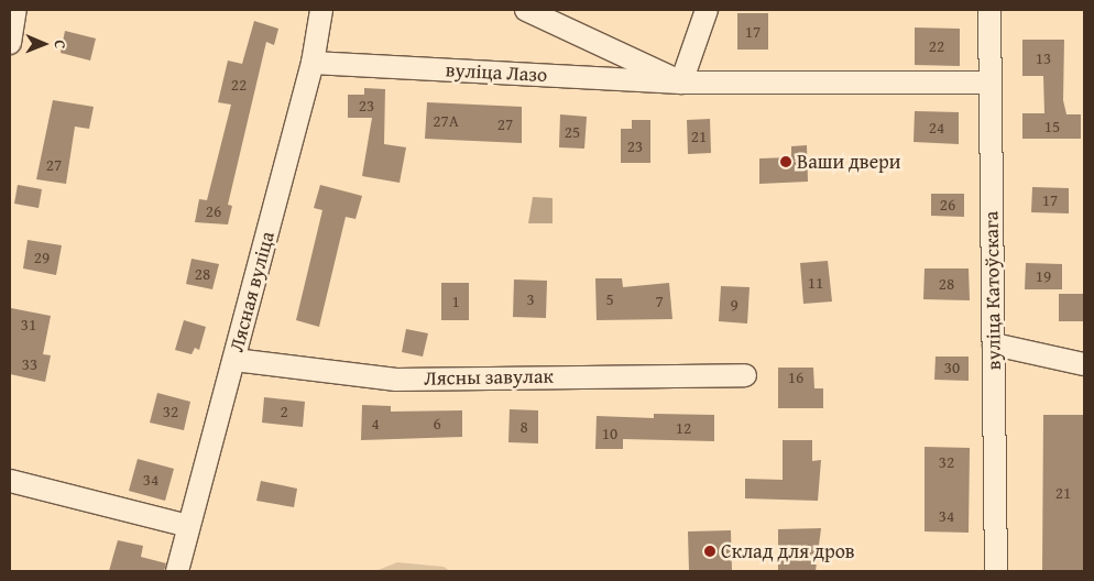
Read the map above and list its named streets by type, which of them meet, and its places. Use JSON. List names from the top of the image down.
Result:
{
  "streets": {
    "street": [
      "вуліца Лазо",
      "вуліца Катоўскага",
      "Лясная вуліца",
      "Лясны завулак"
    ]
  },
  "crossings": [
    ["вуліца Лазо", "вуліца Катоўскага"],
    ["вуліца Лазо", "Лясная вуліца"],
    ["Лясная вуліца", "Лясны завулак"]
  ],
  "places": ["Ваши двери", "Склад для дров"],
  "house_numbers": [
    "17",
    "22",
    "13",
    "22",
    "23",
    "27А",
    "27",
    "15",
    "24",
    "25",
    "21",
    "23",
    "27",
    "17",
    "26",
    "26",
    "29",
    "28",
    "19",
    "11",
    "28",
    "3",
    "5",
    "1",
    "7",
    "9",
    "31",
    "33",
    "30",
    "16",
    "32",
    "2",
    "4",
    "6",
    "8",
    "12",
    "10",
    "32",
    "34",
    "21",
    "34"
  ],
  "north": "right"
}
